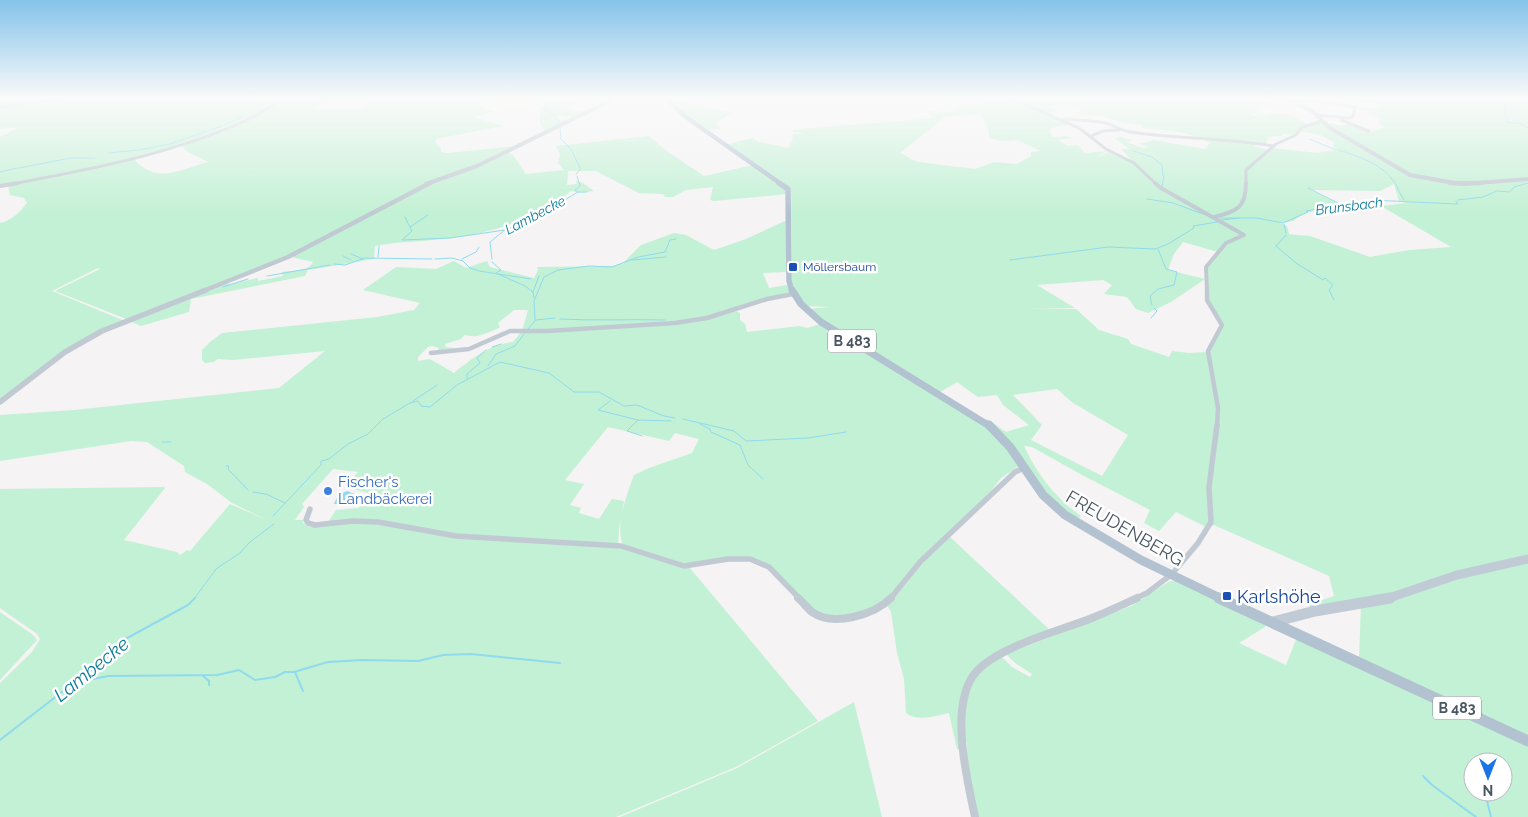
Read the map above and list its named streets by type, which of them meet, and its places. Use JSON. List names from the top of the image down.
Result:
{
  "streets": {
    "main road": ["B 483", "FREUDENBERG"]
  },
  "crossings": [
    ["B 483", "FREUDENBERG"]
  ],
  "water": ["Brunsbach", "Lambecke"],
  "places": {
    "transit": ["Möllersbaum", "Karlshöhe"],
    "other": ["Fischer's Landbäckerei"]
  },
  "north": "bottom"
}
